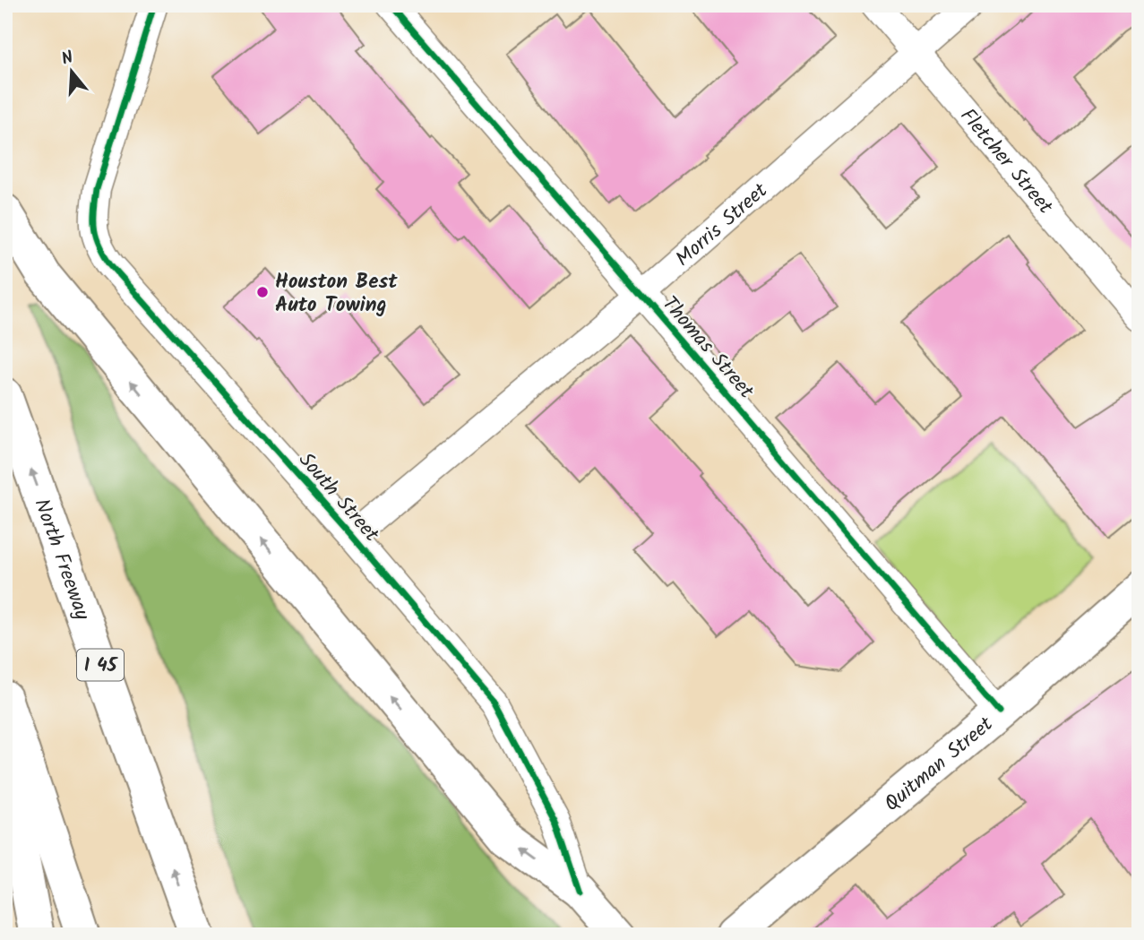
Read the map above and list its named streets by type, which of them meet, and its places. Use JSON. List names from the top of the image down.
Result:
{
  "streets": {
    "main road": [
      "South Street",
      "North Freeway",
      "I 45",
      "Quitman Street"
    ],
    "street": ["Fletcher Street", "Morris Street", "Thomas Street"]
  },
  "crossings": [
    ["Fletcher Street", "Morris Street"],
    ["Morris Street", "Thomas Street"],
    ["Morris Street", "South Street"],
    ["Thomas Street", "Quitman Street"]
  ],
  "places": ["Houston Best Auto Towing"],
  "north": "top"
}
